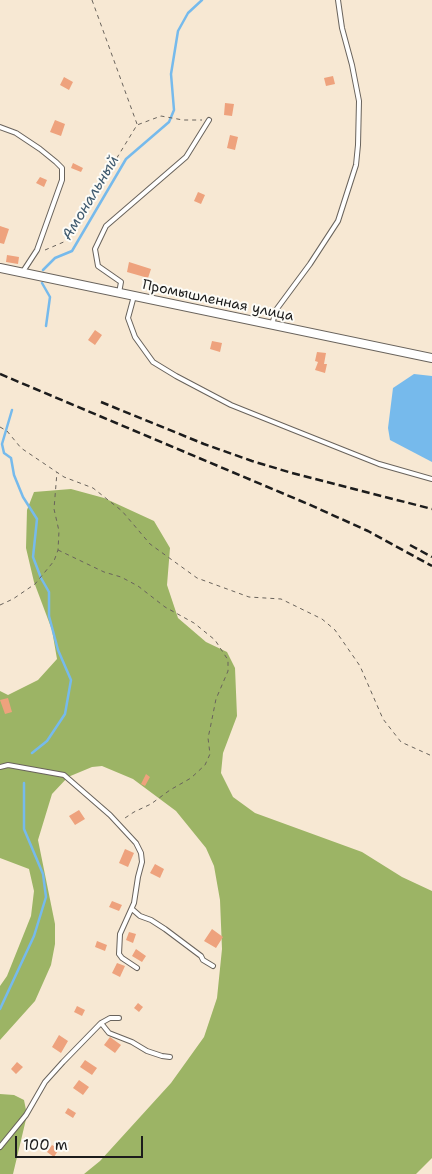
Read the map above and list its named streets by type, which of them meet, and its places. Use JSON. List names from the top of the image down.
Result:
{
  "streets": {
    "street": ["Промышленная улица"]
  },
  "water": ["Амональный"],
  "scale_bar": "100 m"
}
